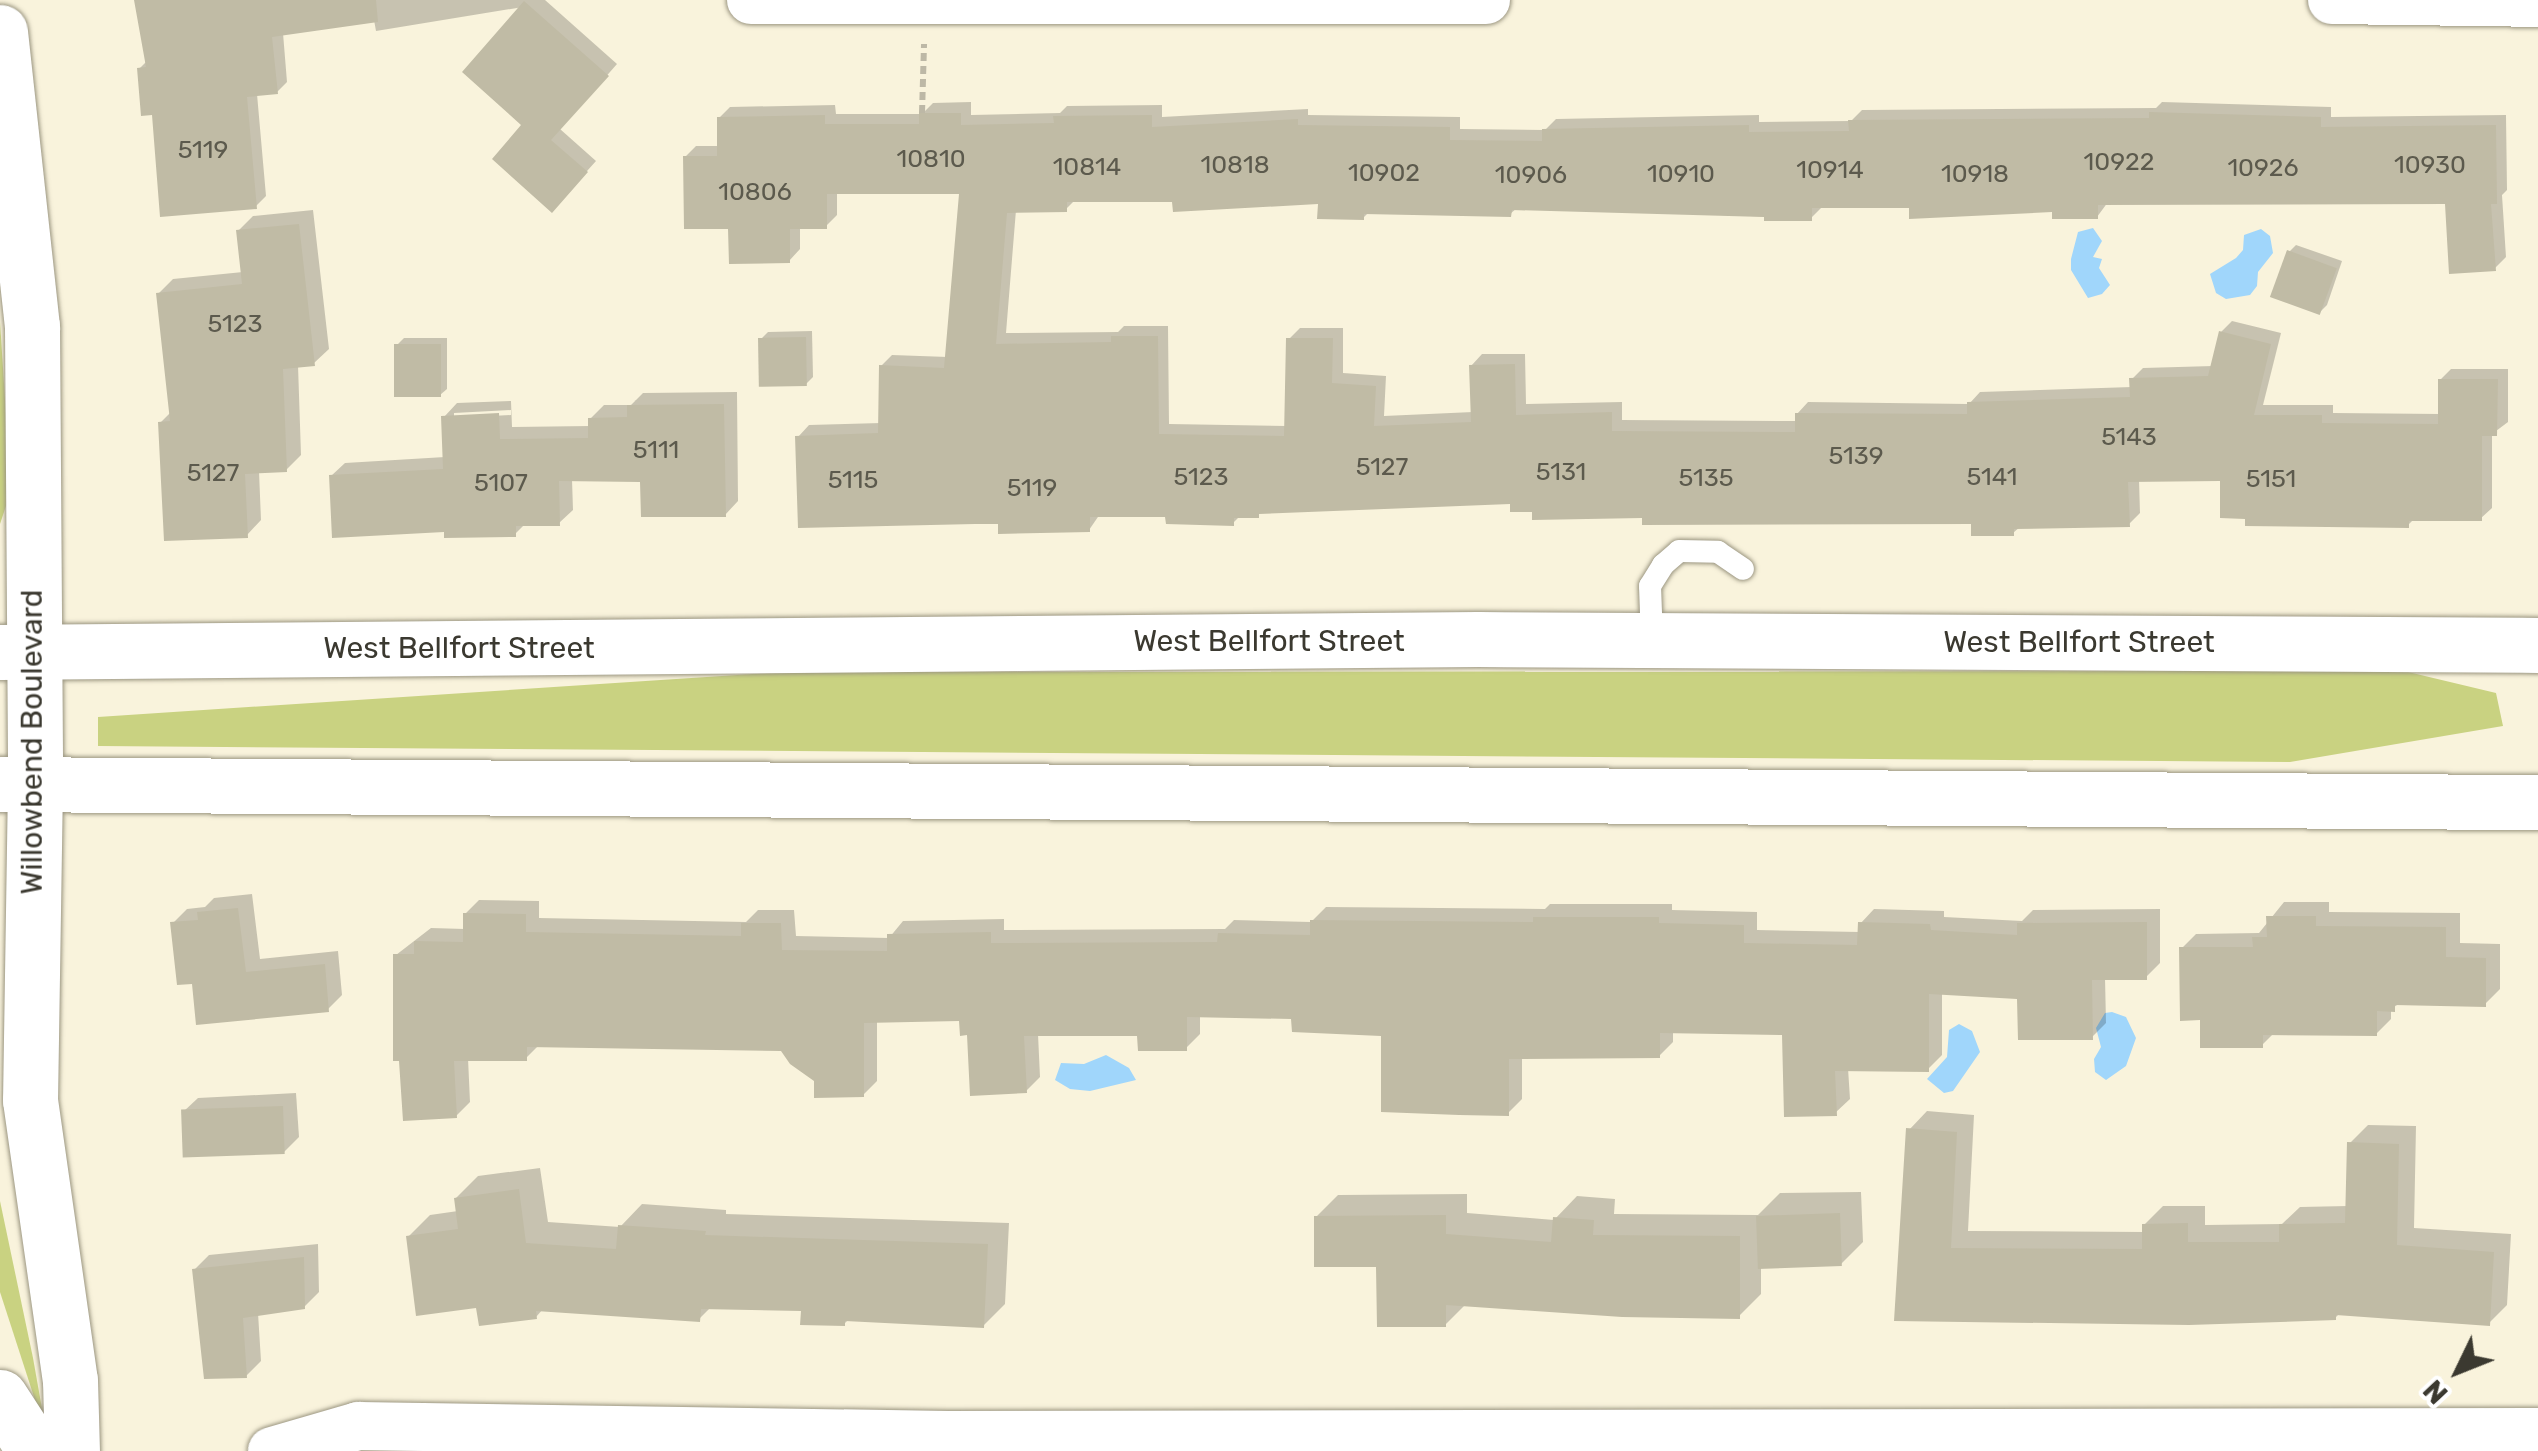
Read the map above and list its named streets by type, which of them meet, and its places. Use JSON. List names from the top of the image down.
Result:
{
  "streets": {
    "main road": ["West Bellfort Street", "Willowbend Boulevard"]
  },
  "crossings": [
    ["West Bellfort Street", "Willowbend Boulevard"]
  ],
  "house_numbers": [
    "5119",
    "10810",
    "10922",
    "10818",
    "10930",
    "10814",
    "10926",
    "10914",
    "10902",
    "10910",
    "10918",
    "10906",
    "10806",
    "5123",
    "5143",
    "5111",
    "5139",
    "5127",
    "5131",
    "5127",
    "5123",
    "5141",
    "5135",
    "5151",
    "5115",
    "5107",
    "5119"
  ],
  "north": "bottom left"
}
